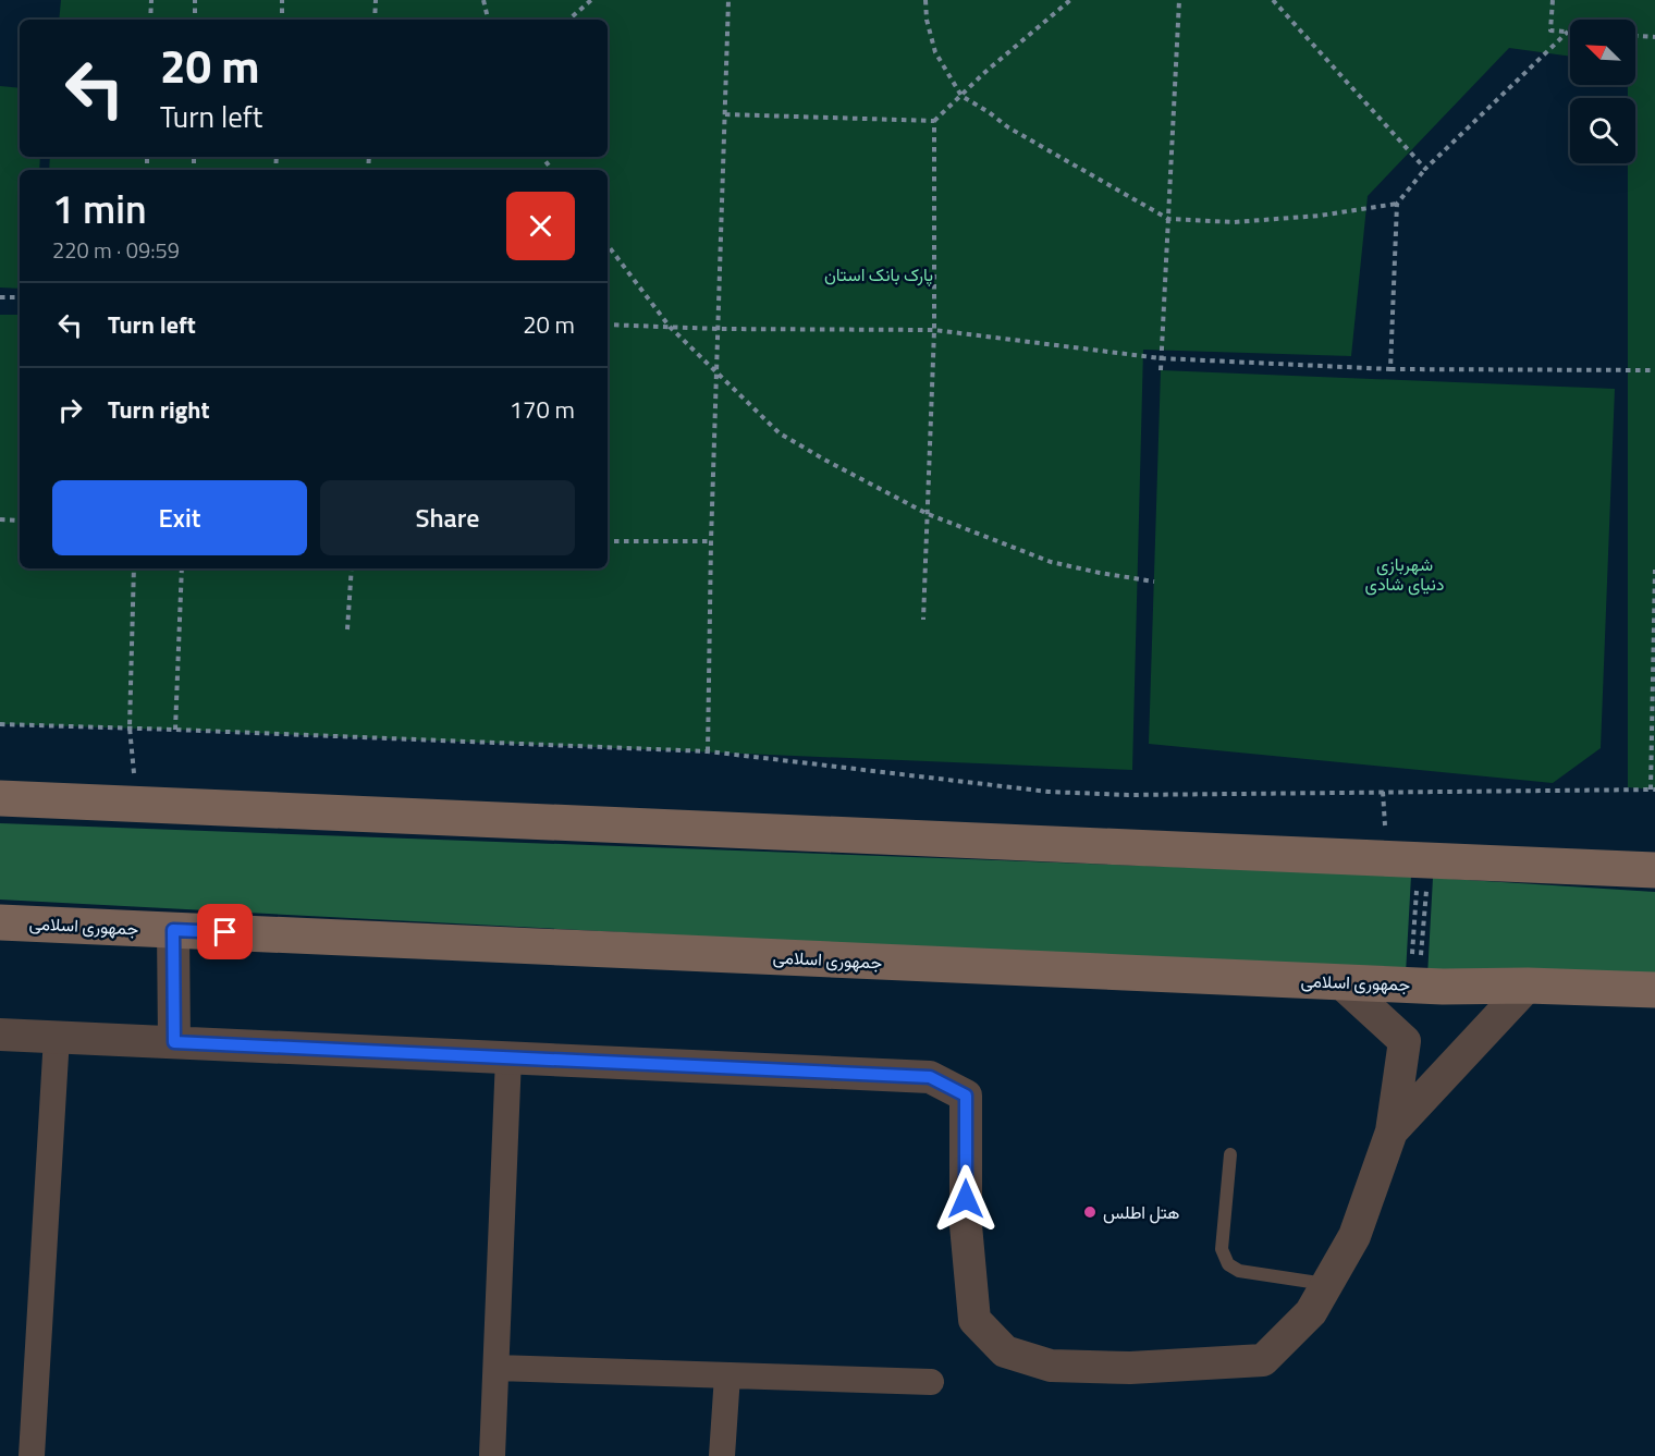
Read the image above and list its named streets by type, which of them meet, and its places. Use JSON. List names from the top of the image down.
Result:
{
  "streets": {
    "main road": ["جمهوری اسلامی"]
  },
  "parks": ["پارک بانک استان", "شهربازی دنیای شادی"],
  "places": ["هتل اطلس"],
  "north": "top left",
  "page": {
    "turn": ["20 m", "Turn left"],
    "heading": ["1 min", "220 m · 09:59"],
    "list": [
      {
        "name": "Turn left",
        "value": "20 m"
      },
      {
        "name": "Turn right",
        "value": "170 m"
      }
    ],
    "buttons": ["Exit", "Share"]
  }
}
